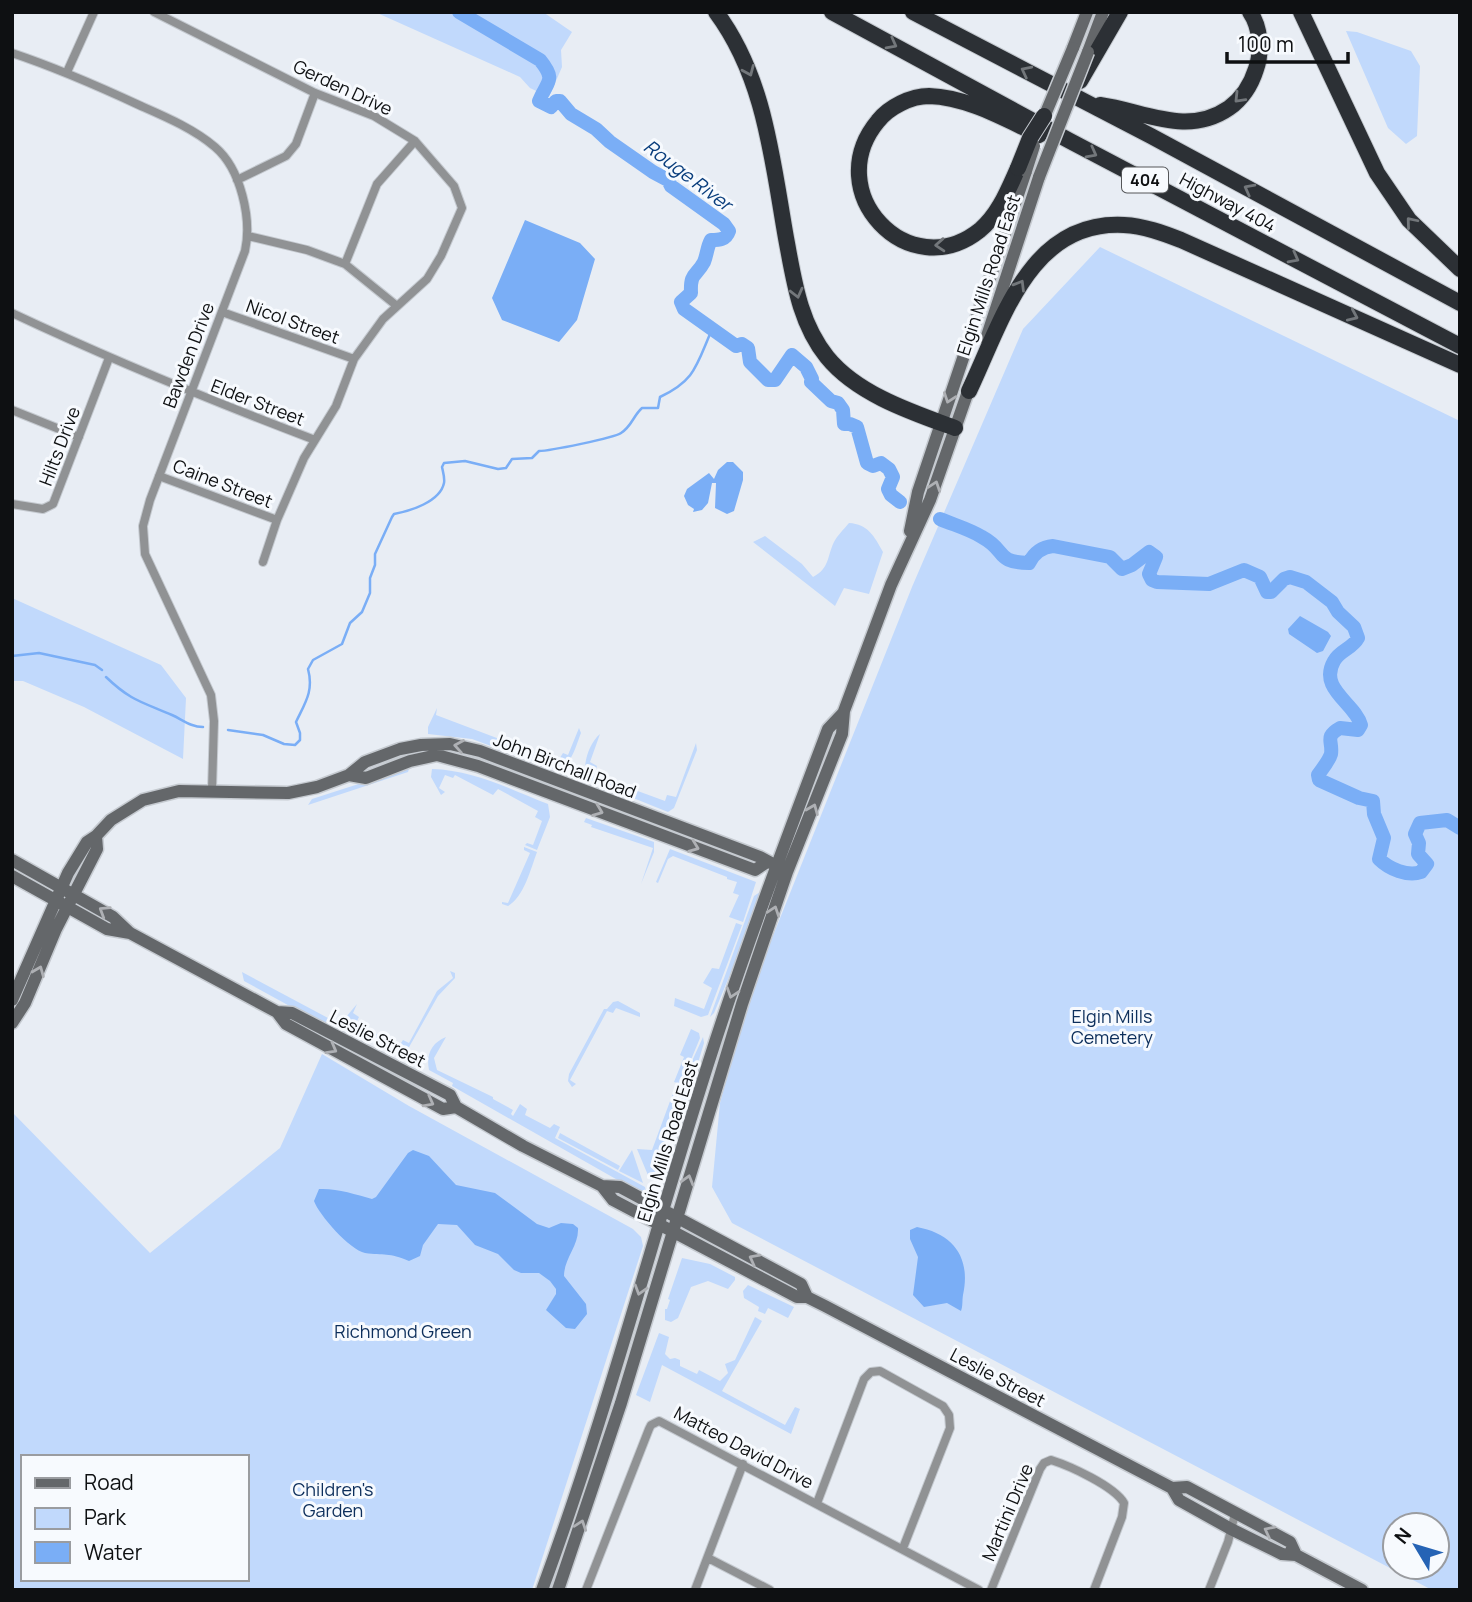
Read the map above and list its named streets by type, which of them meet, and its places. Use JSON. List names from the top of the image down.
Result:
{
  "streets": {
    "highway": ["404", "Highway 404"],
    "main road": ["Elgin Mills Road East", "John Birchall Road", "Leslie Street"],
    "street": [
      "Gerden Drive",
      "Nicol Street",
      "Bawden Drive",
      "Elder Street",
      "Hilts Drive",
      "Caine Street",
      "Matteo David Drive",
      "Martini Drive"
    ]
  },
  "crossings": [
    ["Gerden Drive", "Nicol Street"],
    ["Gerden Drive", "Elder Street"],
    ["Gerden Drive", "Caine Street"],
    ["Elgin Mills Road East", "John Birchall Road"],
    ["Elgin Mills Road East", "Leslie Street"],
    ["Nicol Street", "Bawden Drive"],
    ["Bawden Drive", "Elder Street"],
    ["Bawden Drive", "Caine Street"],
    ["Bawden Drive", "John Birchall Road"],
    ["Elder Street", "Hilts Drive"],
    ["John Birchall Road", "Leslie Street"]
  ],
  "water": ["Rouge River"],
  "parks": ["Elgin Mills Cemetery", "Richmond Green", "Children's Garden"],
  "legend": ["Road", "Park", "Water"],
  "scale_bar": "100 m",
  "north": "top left"
}
